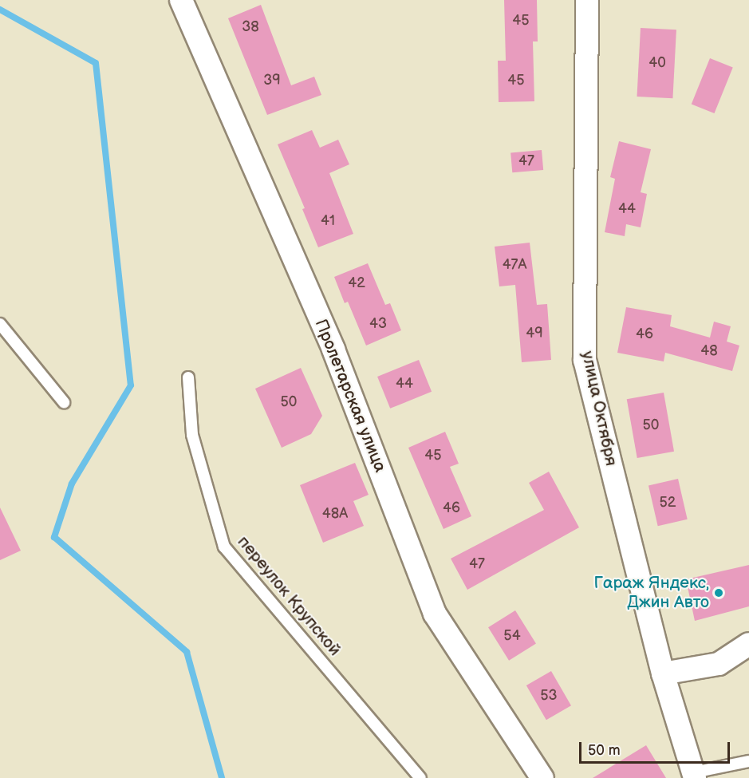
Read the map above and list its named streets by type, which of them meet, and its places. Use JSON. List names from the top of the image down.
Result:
{
  "streets": {
    "street": ["Пролетарская улица", "улица Октября"],
    "lane": ["переулок Крупской"]
  },
  "places": ["Гараж Яндекс, Джин Авто"],
  "house_numbers": [
    "45",
    "38",
    "40",
    "39",
    "45",
    "47",
    "44",
    "41",
    "47А",
    "42",
    "43",
    "49",
    "46",
    "48",
    "44",
    "50",
    "50",
    "45",
    "52",
    "46",
    "48А",
    "47",
    "54",
    "53"
  ],
  "scale_bar": "50 m"
}
